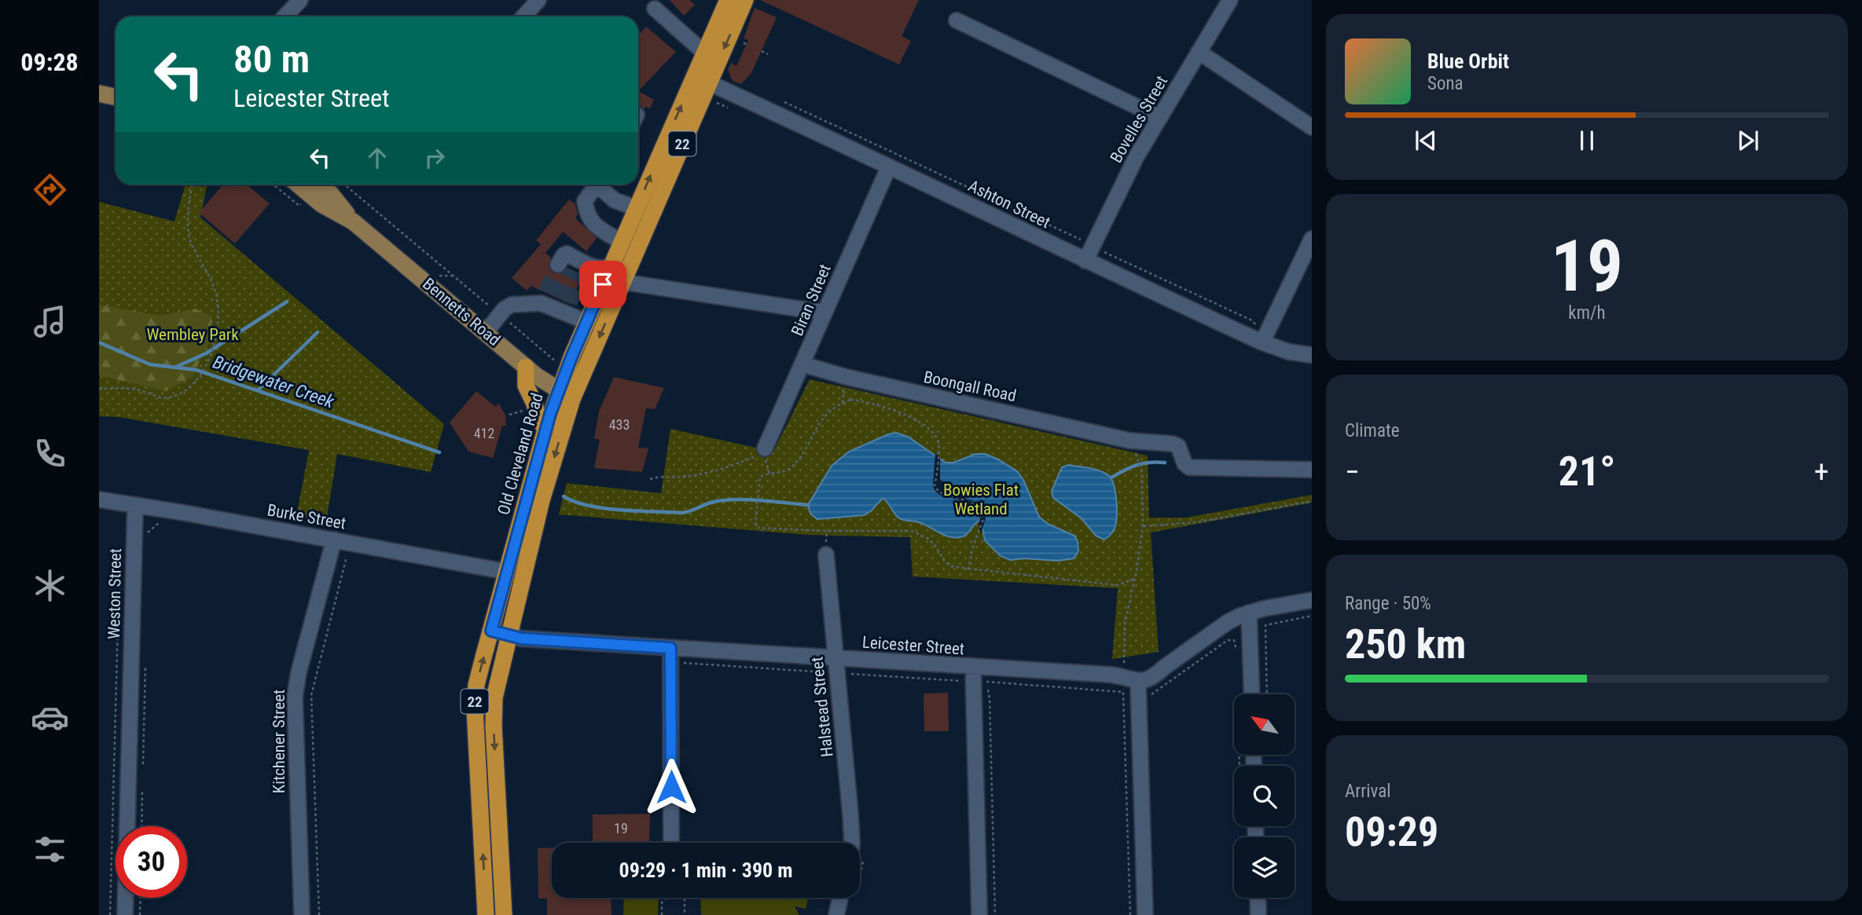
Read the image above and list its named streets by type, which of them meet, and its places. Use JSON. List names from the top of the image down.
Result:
{
  "streets": {
    "highway": ["22", "Old Cleveland Road"],
    "main road": ["Bennetts Road"],
    "street": [
      "Bovelles Street",
      "Ashton Street",
      "Biran Street",
      "Boongall Road",
      "Burke Street",
      "Weston Street",
      "Leicester Street",
      "Halstead Street",
      "Kitchener Street"
    ]
  },
  "crossings": [
    ["Bovelles Street", "Ashton Street"],
    ["Ashton Street", "Biran Street"],
    ["Ashton Street", "Old Cleveland Road"],
    ["Biran Street", "Boongall Road"],
    ["Bennetts Road", "Old Cleveland Road"],
    ["Old Cleveland Road", "Burke Street"],
    ["Old Cleveland Road", "Leicester Street"],
    ["Burke Street", "Weston Street"],
    ["Burke Street", "Kitchener Street"],
    ["Leicester Street", "Halstead Street"]
  ],
  "water": ["Bridgewater Creek"],
  "parks": ["Wembley Park", "Bowies Flat Wetland"],
  "house_numbers": ["433", "412", "19"],
  "north": "top left",
  "page": {
    "tabs": "09:28",
    "turn": ["80 m", "Leicester Street"],
    "song": ["Blue Orbit", "Sona"],
    "tile": [
      ["19", "km/h"],
      "Climate",
      ["Range · 50%", "250 km"],
      ["Arrival", "09:29"]
    ],
    "heat": ["−", "21°", "+"],
    "limit": "30",
    "trip": "09:29 · 1 min · 390 m"
  }
}
